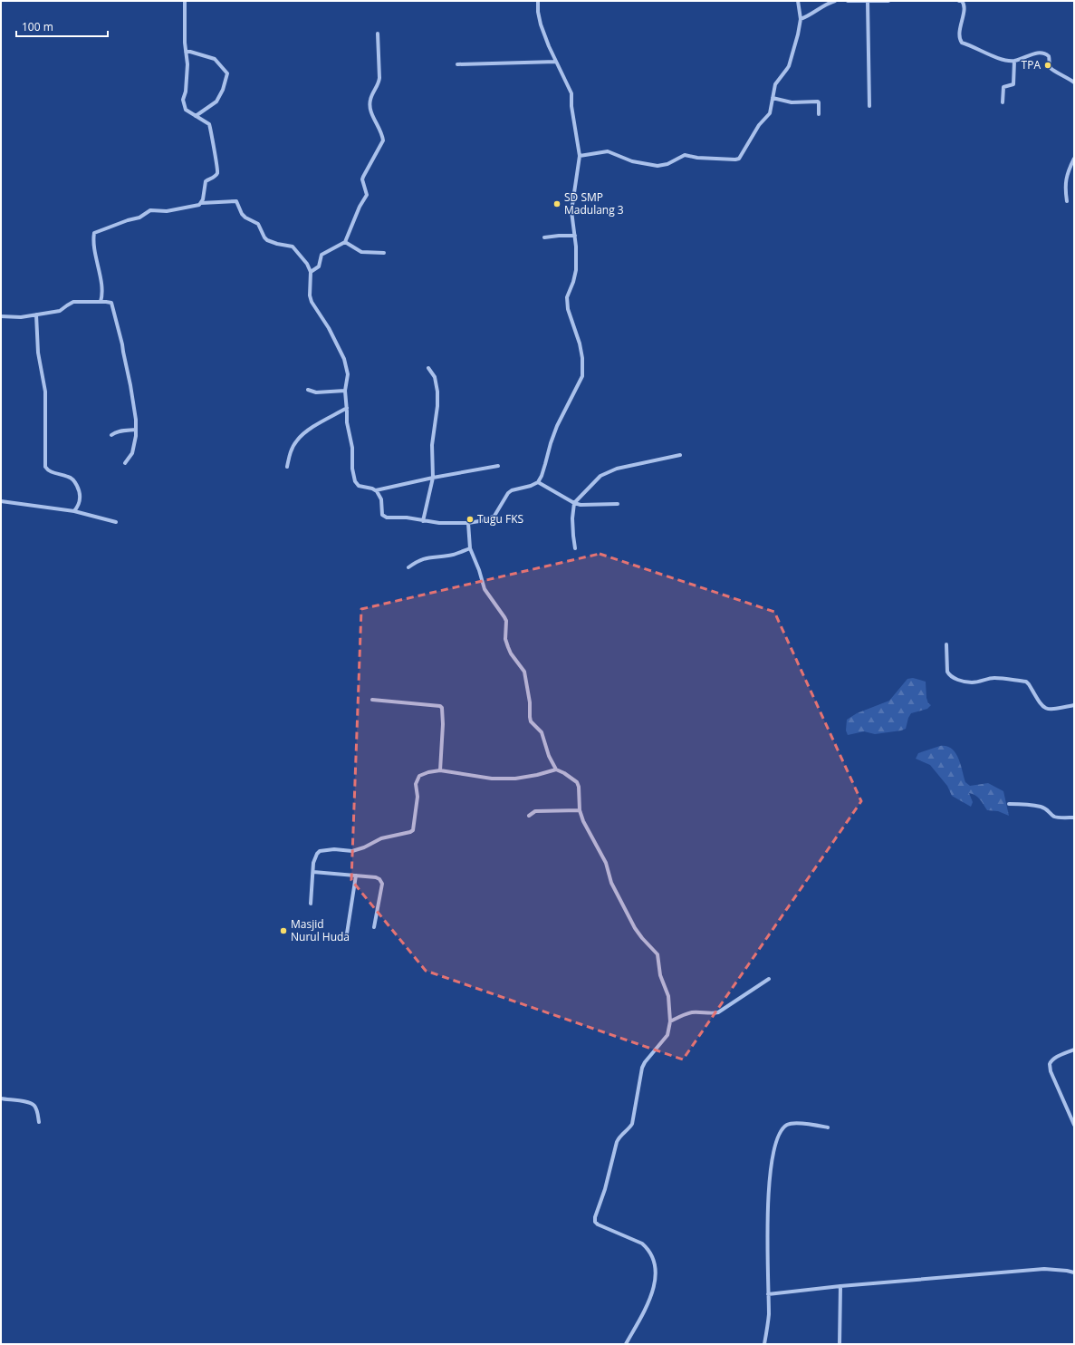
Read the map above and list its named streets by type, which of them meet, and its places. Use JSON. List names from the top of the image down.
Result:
{
  "places": [
    "TPA",
    "SD SMP Madulang 3",
    "Tugu FKS",
    "Masjid Nurul Huda"
  ],
  "scale_bar": "100 m"
}
